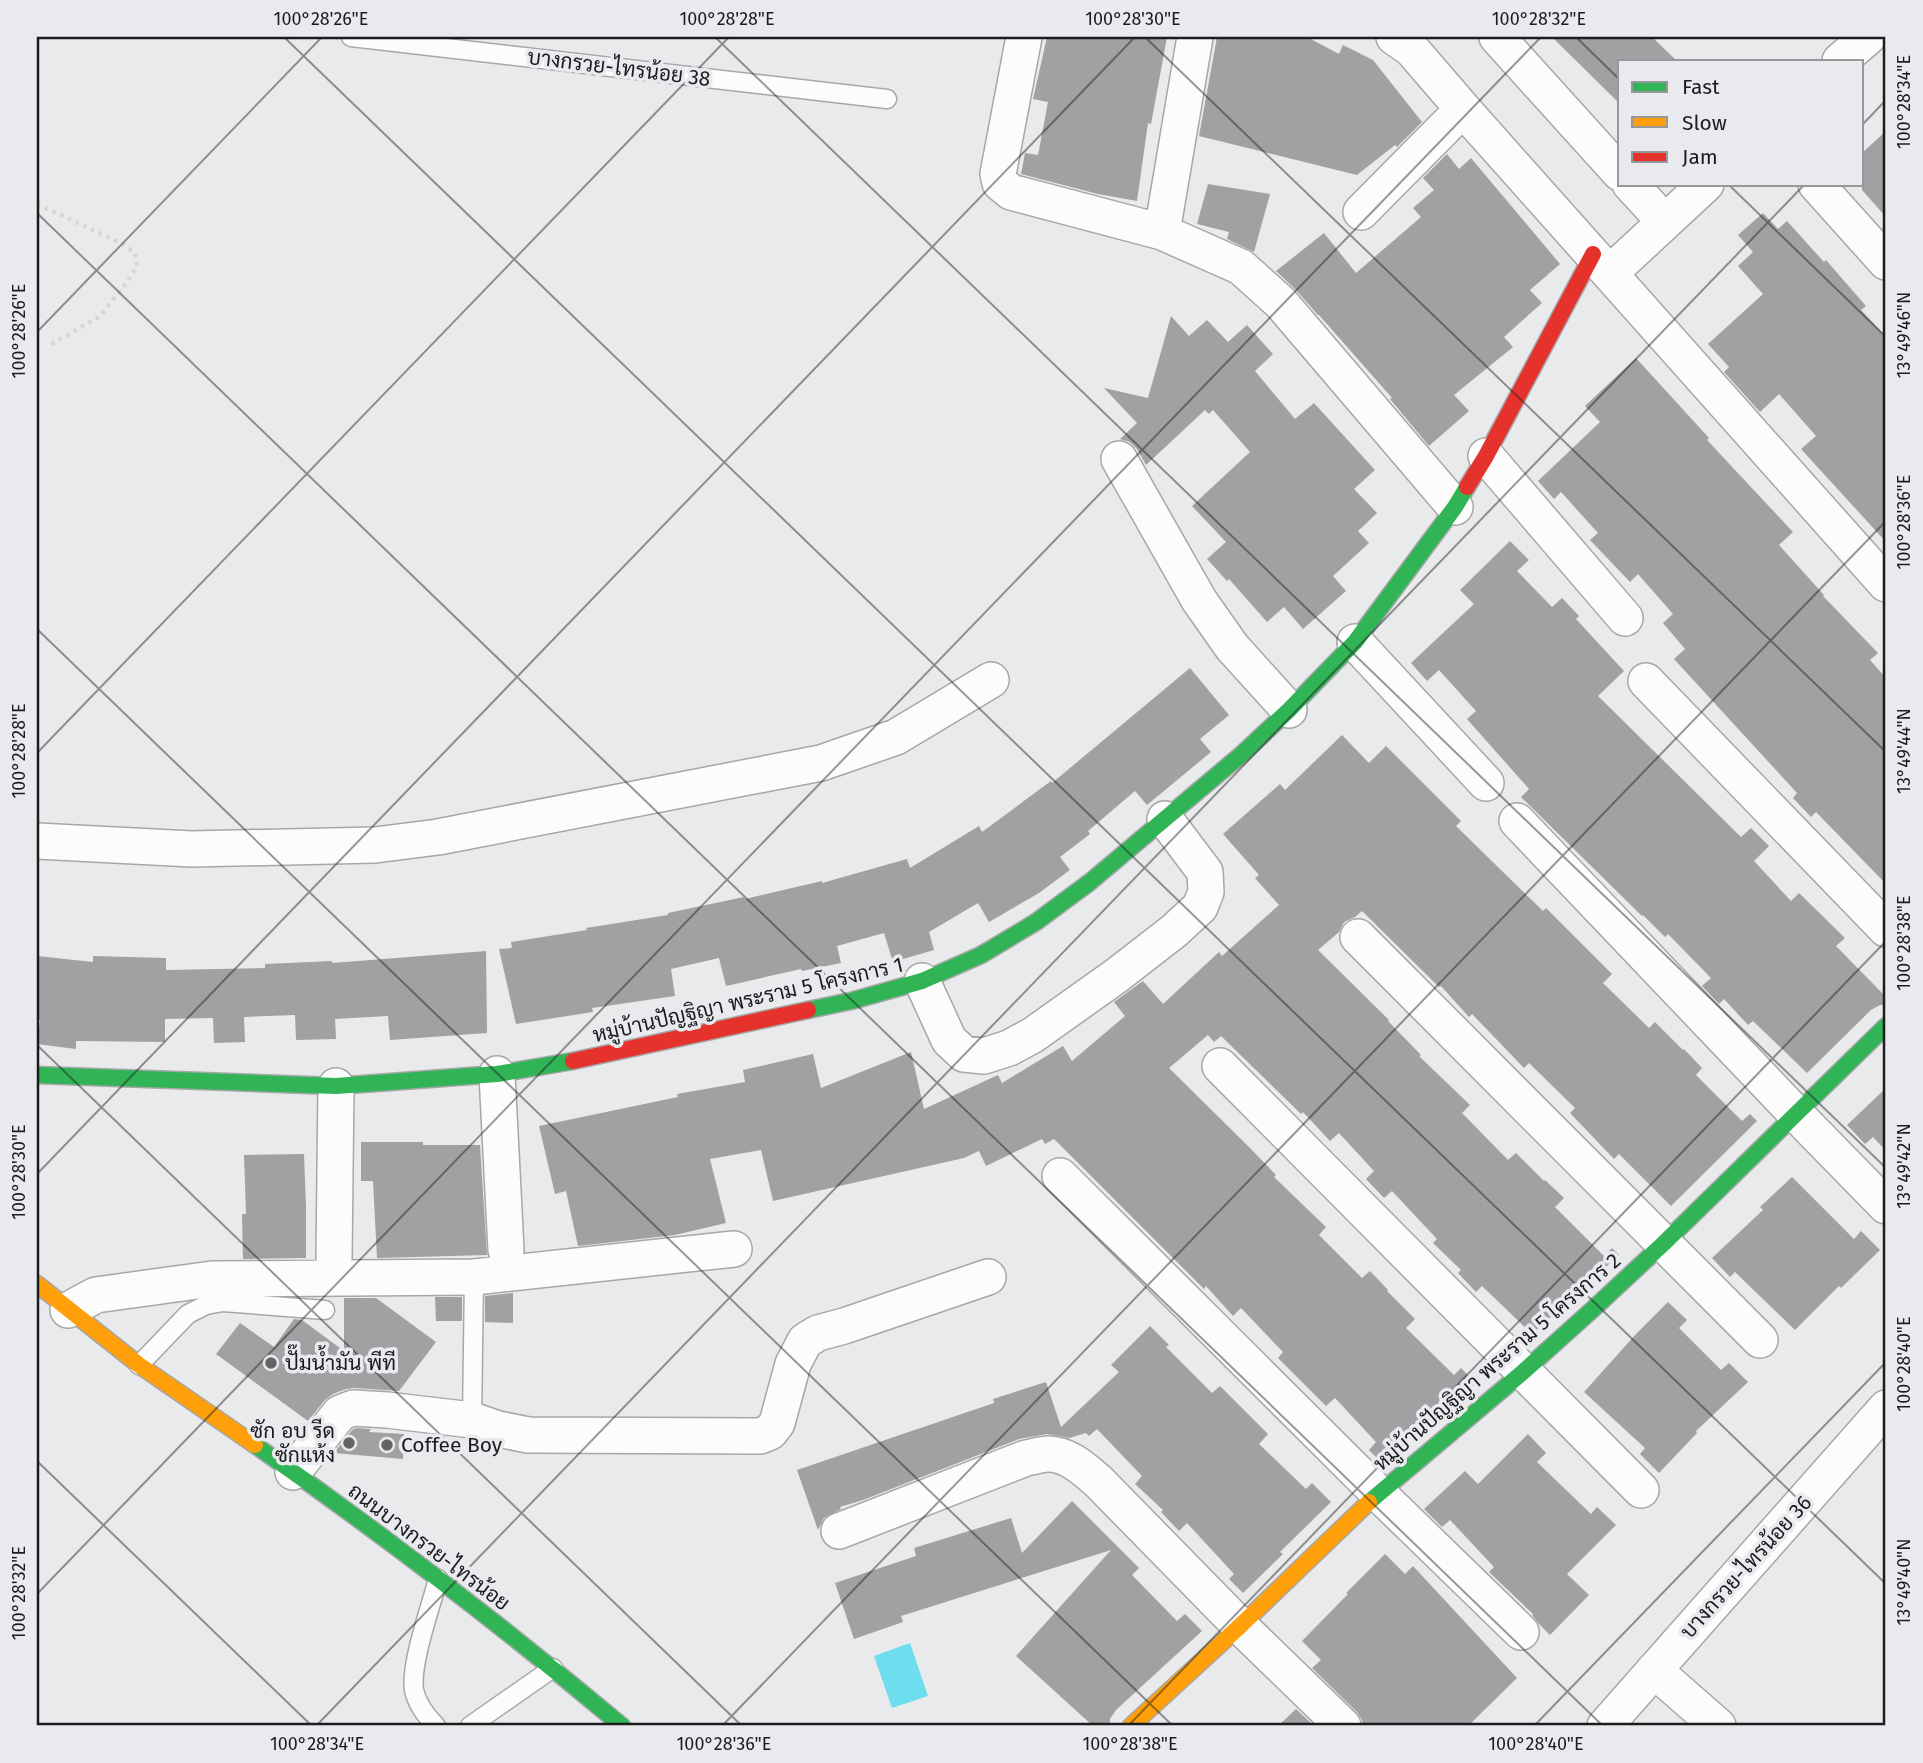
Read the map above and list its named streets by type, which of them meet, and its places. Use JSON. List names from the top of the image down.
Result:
{
  "streets": {
    "street": [
      "หมู่บ้านปัญฐิญา พระราม 5 โครงการ 1",
      "หมู่บ้านปัญฐิญา พระราม 5 โครงการ 2",
      "ถนนบางกรวย-ไทรน้อย",
      "บางกรวย-ไทรน้อย 36"
    ],
    "lane": ["บางกรวย-ไทรน้อย 38"]
  },
  "places": ["ปั๊มน้ำมัน พีที", "ซัก อบ รีด ซักแห้ง", "Coffee Boy"],
  "legend": ["Fast", "Slow", "Jam"],
  "coordinates": [
    "100°28'26\"E",
    "100°28'28\"E",
    "100°28'30\"E",
    "100°28'32\"E",
    "100°28'34\"E",
    "13°49'46\"N",
    "100°28'36\"E",
    "13°49'44\"N",
    "100°28'38\"E",
    "13°49'42\"N",
    "100°28'40\"E",
    "13°49'40\"N"
  ]
}
